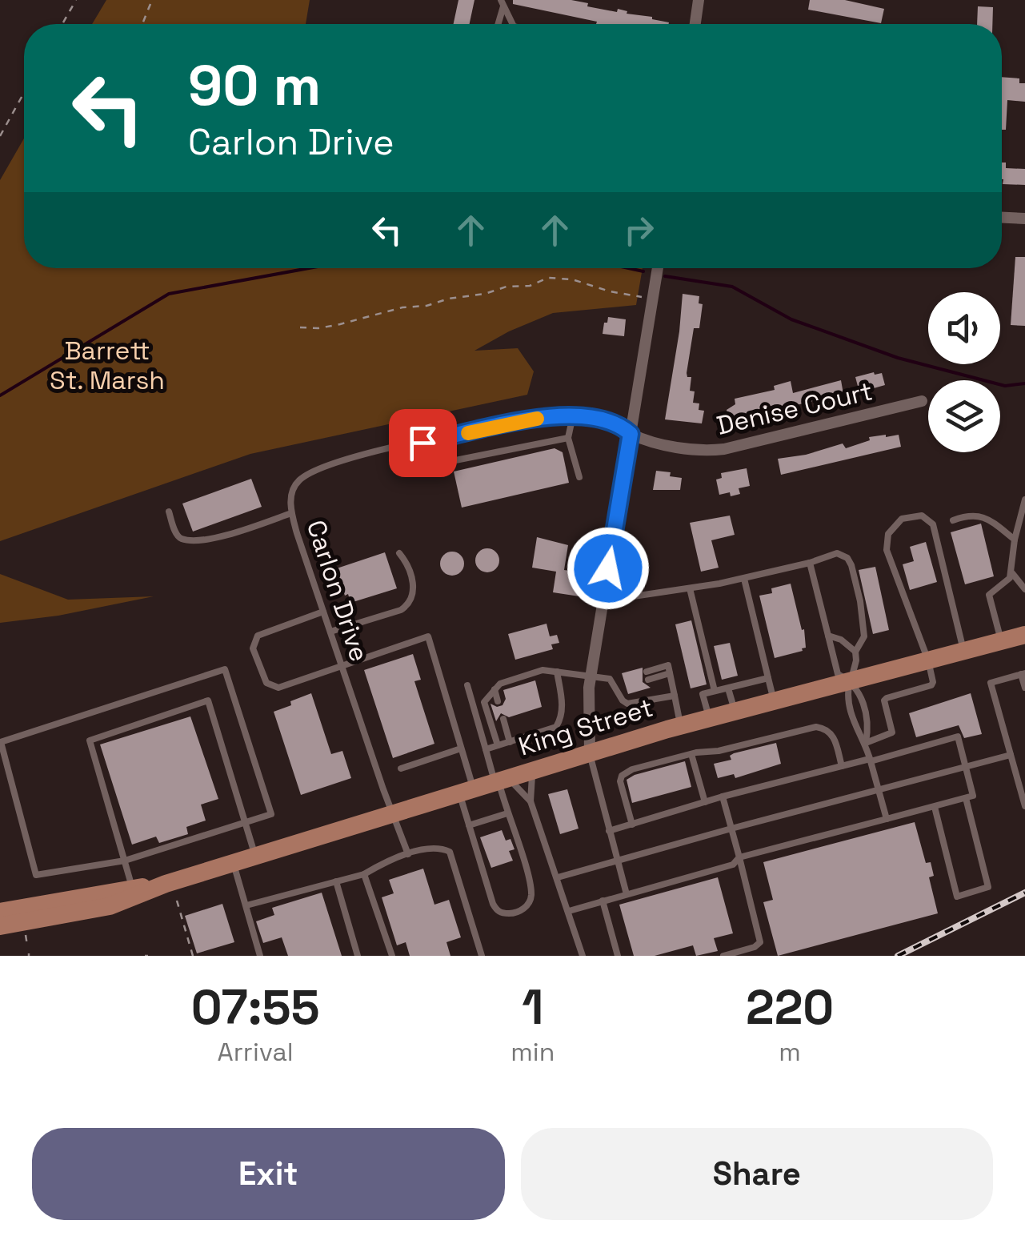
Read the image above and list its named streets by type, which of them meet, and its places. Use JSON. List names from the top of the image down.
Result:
{
  "streets": {
    "main road": ["King Street"],
    "street": ["Denise Court"],
    "lane": ["Carlon Drive"]
  },
  "crossings": [
    ["Denise Court", "Carlon Drive"],
    ["Carlon Drive", "King Street"]
  ],
  "parks": ["Barrett St. Marsh"],
  "page": {
    "turn": ["90 m", "Carlon Drive"],
    "eta": [
      "07:55",
      "Arrival",
      "1",
      "min",
      "220",
      "m"
    ],
    "buttons": ["Exit", "Share"]
  }
}
